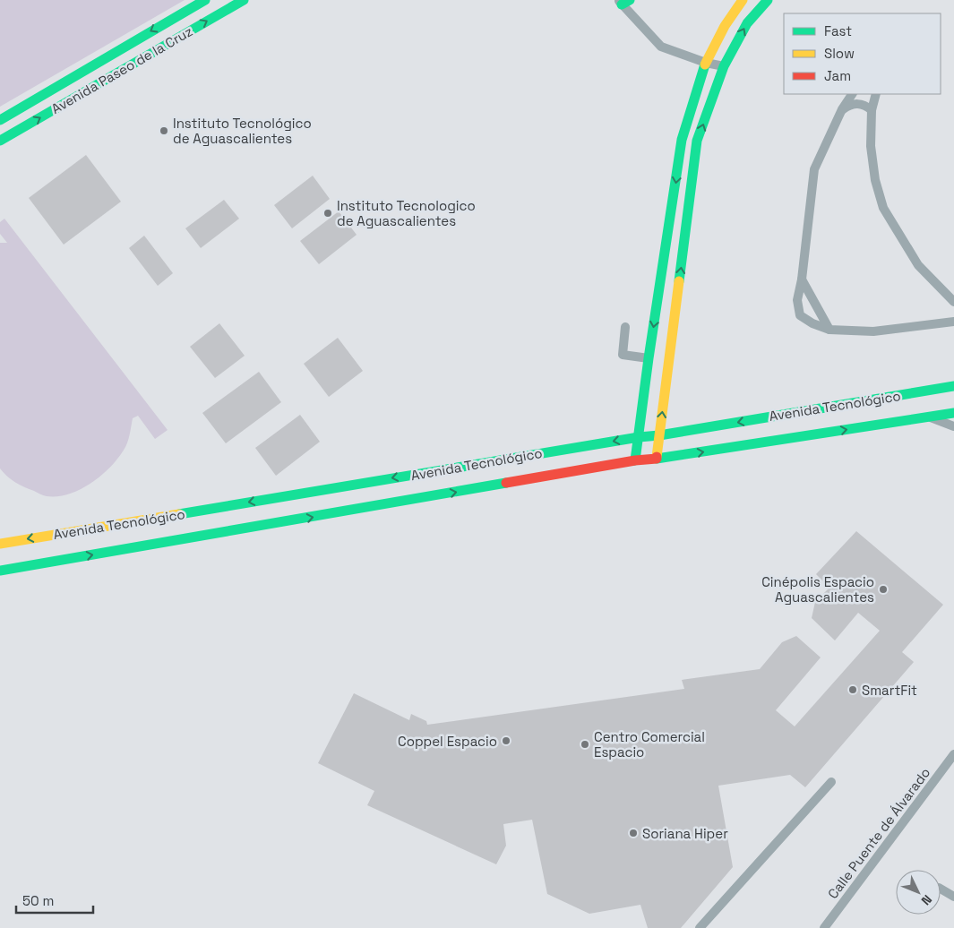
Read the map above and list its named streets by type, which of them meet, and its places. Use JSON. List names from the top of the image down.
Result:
{
  "streets": {
    "main road": ["Avenida Paseo de la Cruz", "Avenida Tecnológico"],
    "street": ["Calle Puente de Álvarado"]
  },
  "places": [
    "Instituto Tecnológico de Aguascalientes",
    "Instituto Tecnologico de Aguascalientes",
    "Cinépolis Espacio Aguascalientes",
    "SmartFit",
    "Coppel Espacio",
    "Centro Comercial Espacio",
    "Soriana Hiper"
  ],
  "legend": ["Fast", "Slow", "Jam"],
  "scale_bar": "50 m",
  "north": "bottom right"
}
